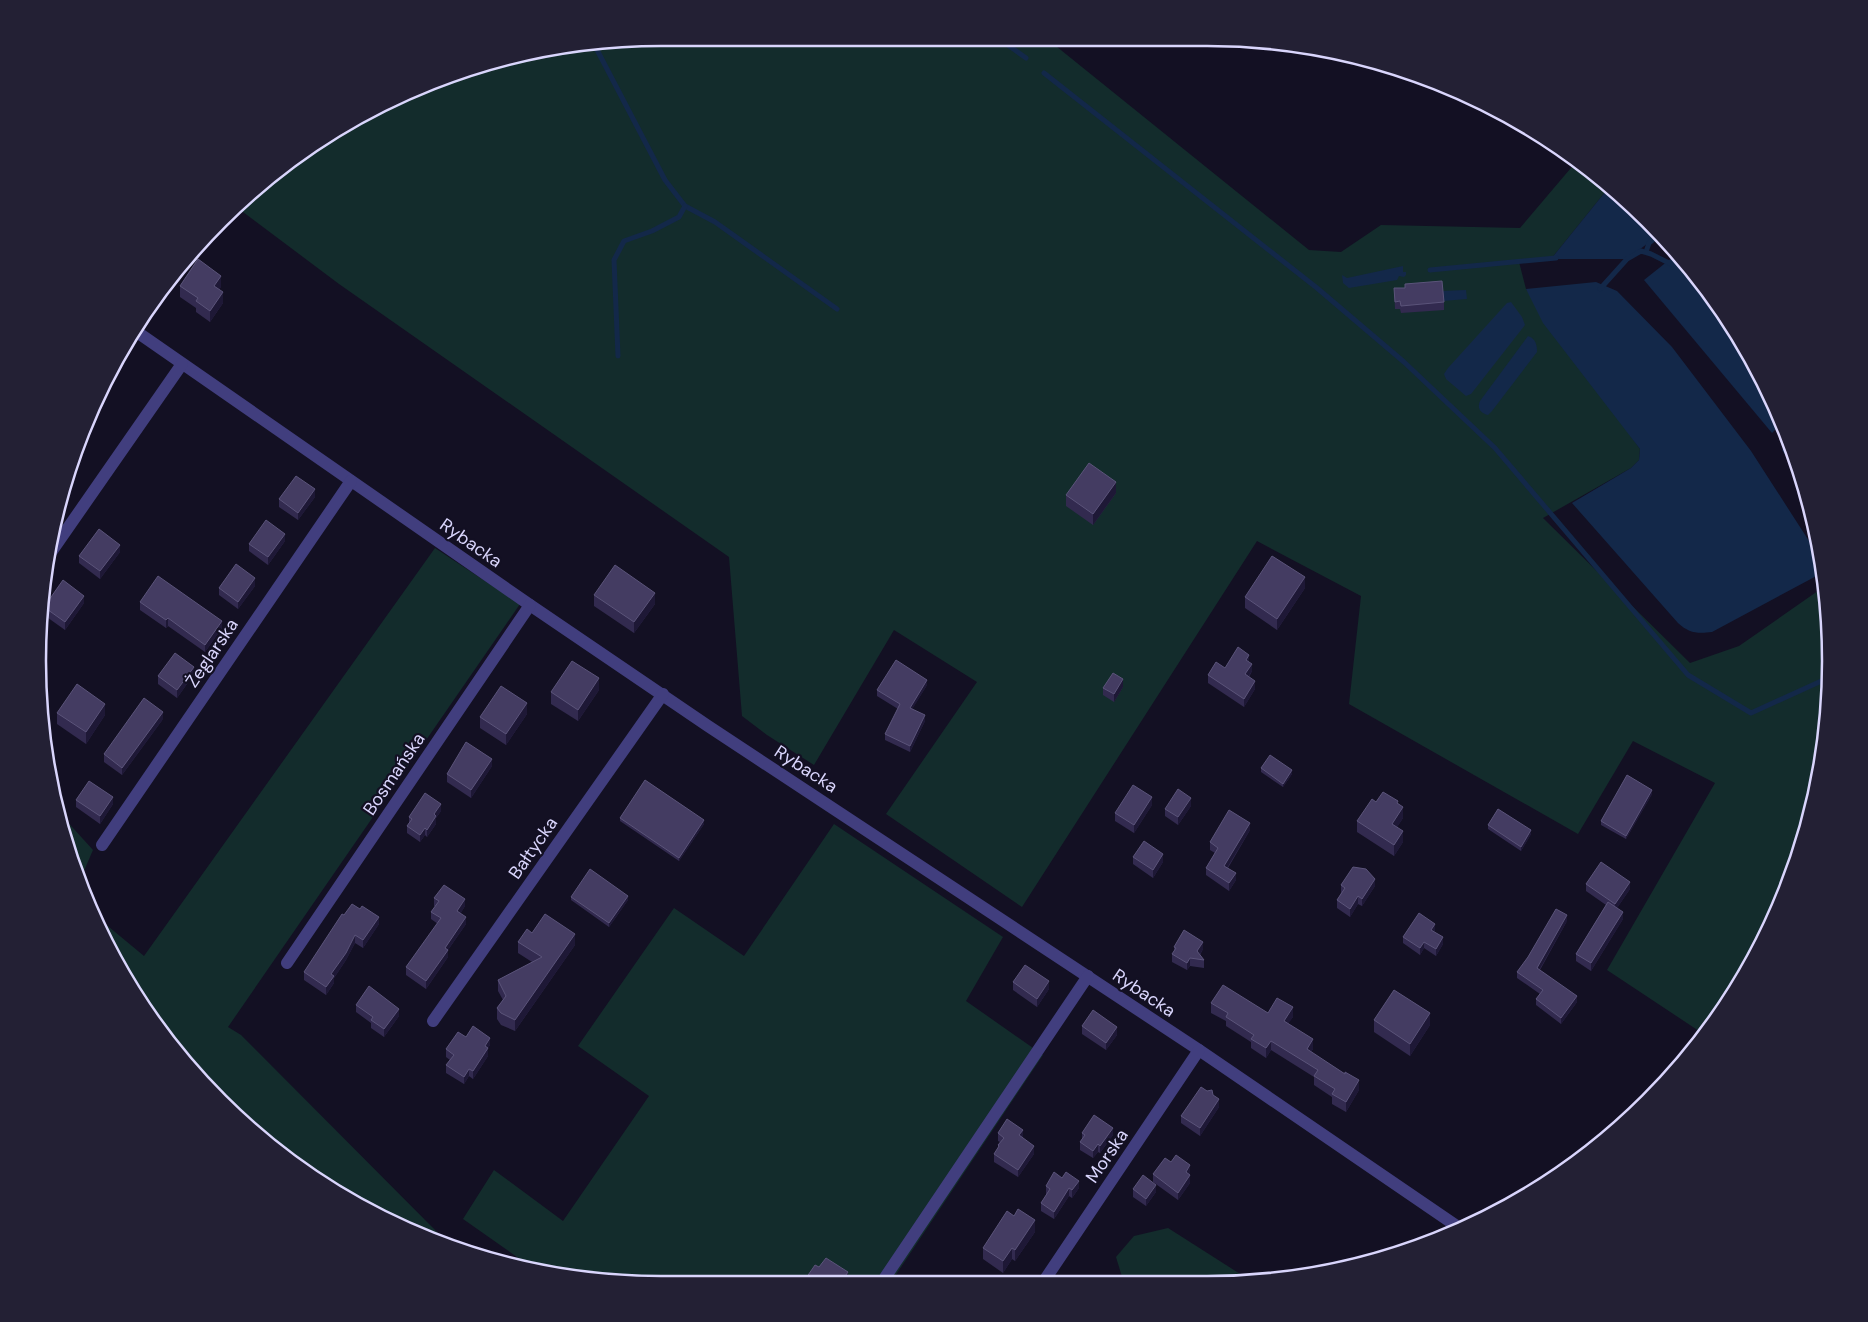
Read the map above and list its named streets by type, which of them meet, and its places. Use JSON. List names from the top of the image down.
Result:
{
  "streets": {
    "street": [
      "Rybacka",
      "Żeglarska",
      "Bosmańska",
      "Bałtycka",
      "Morska"
    ]
  },
  "crossings": [
    ["Rybacka", "Żeglarska"],
    ["Rybacka", "Bosmańska"],
    ["Rybacka", "Bałtycka"],
    ["Rybacka", "Morska"]
  ]
}
